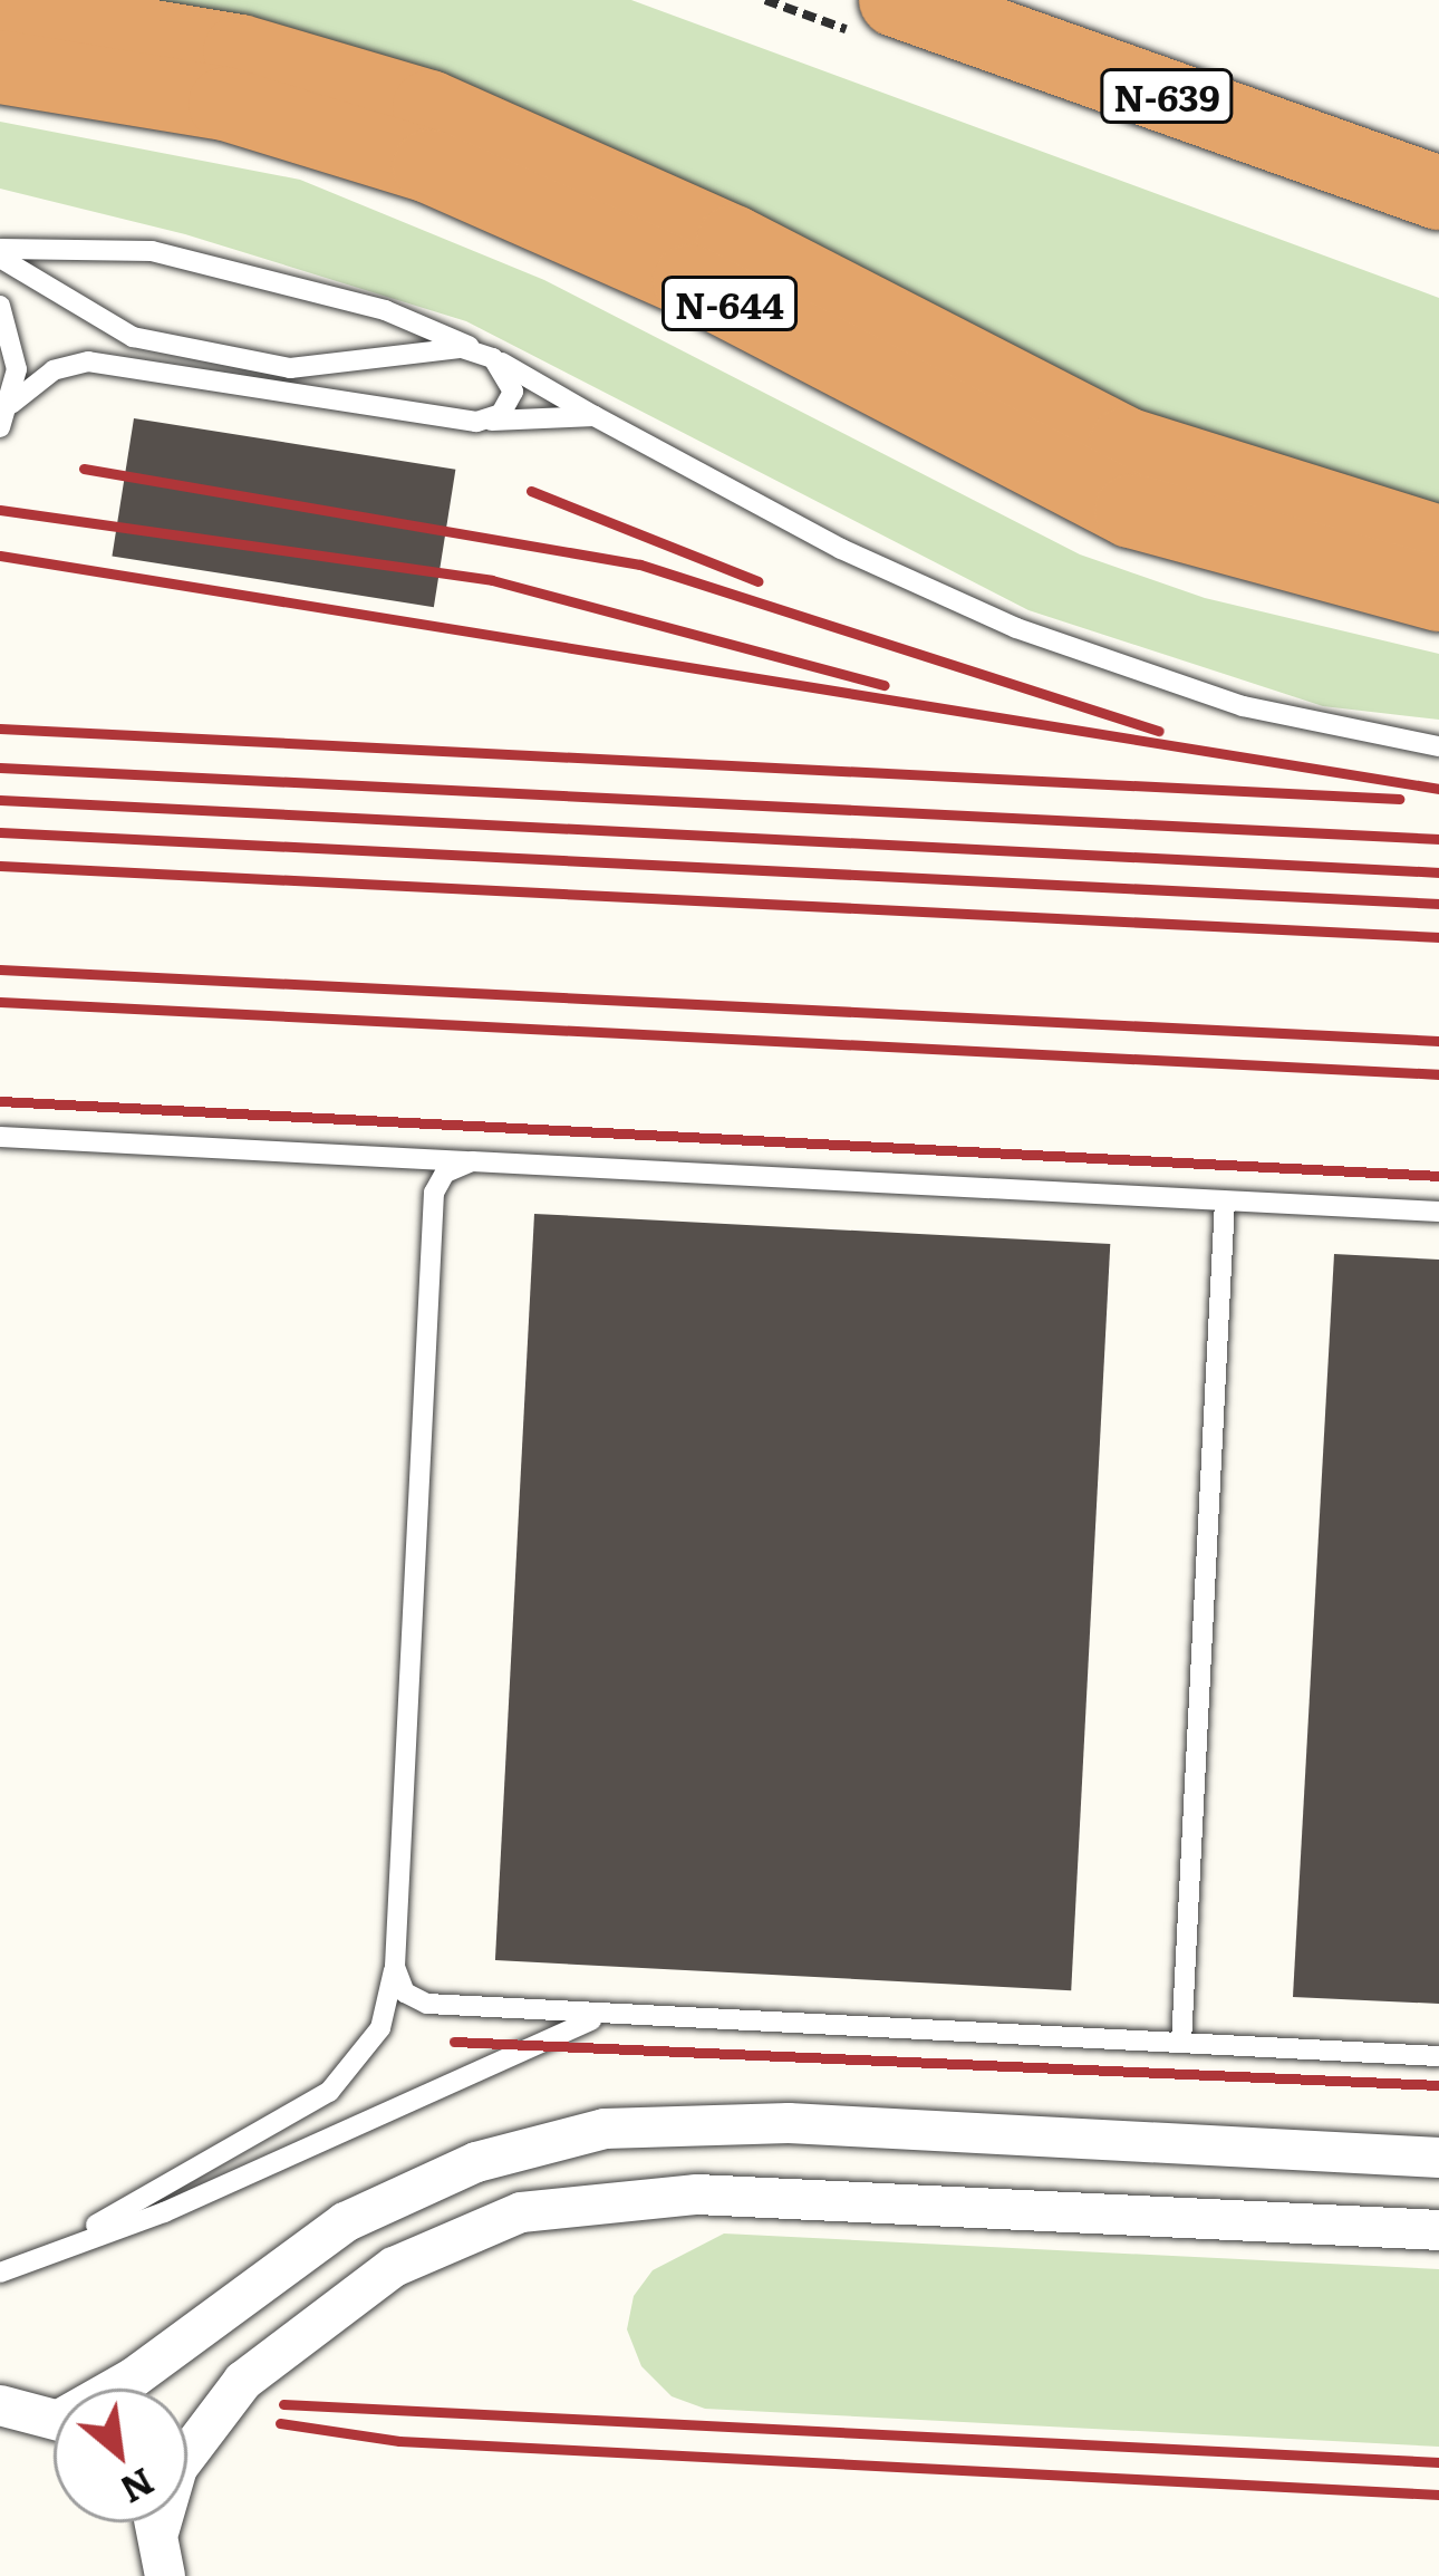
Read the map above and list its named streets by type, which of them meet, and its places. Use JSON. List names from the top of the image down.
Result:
{
  "streets": {
    "highway": ["N-639", "N-644"]
  },
  "north": "bottom right"
}
